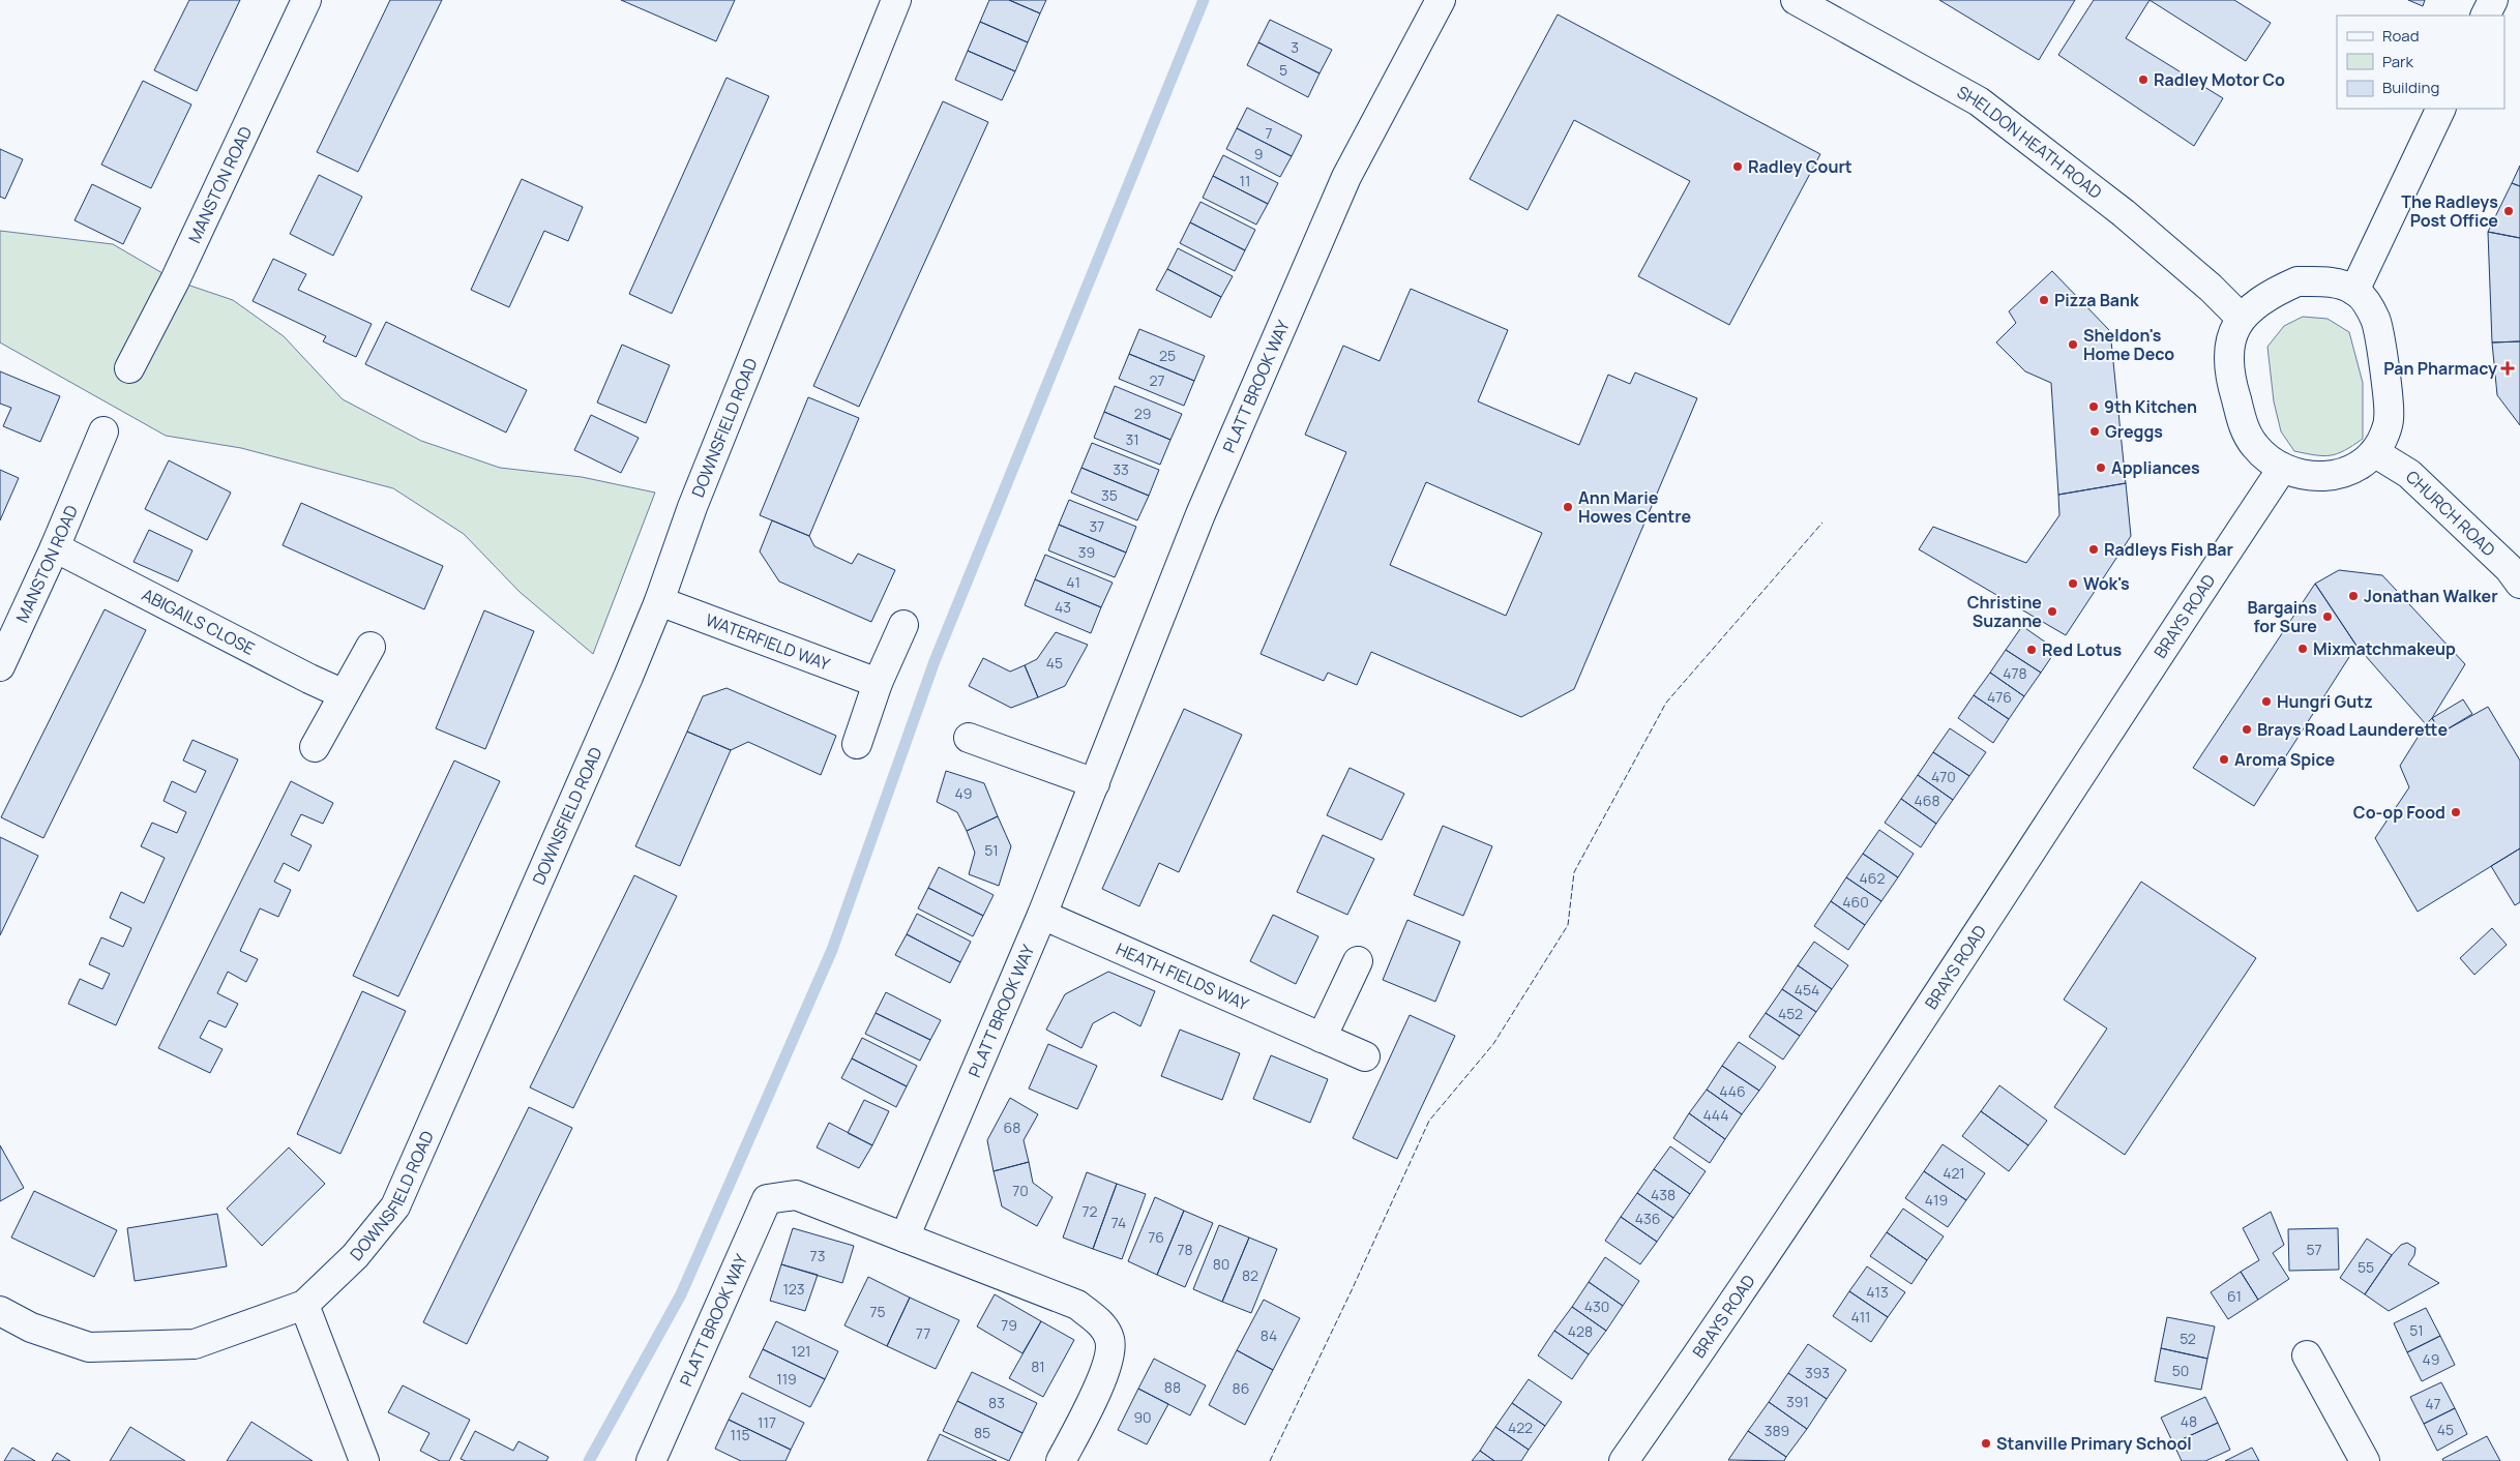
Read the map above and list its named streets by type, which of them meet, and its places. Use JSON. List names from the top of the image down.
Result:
{
  "streets": {
    "street": [
      "SHELDON HEATH ROAD",
      "MANSTON ROAD",
      "PLATT BROOK WAY",
      "DOWNSFIELD ROAD",
      "CHURCH ROAD",
      "BRAYS ROAD",
      "ABIGAILS CLOSE",
      "WATERFIELD WAY",
      "HEATH FIELDS WAY"
    ]
  },
  "crossings": [
    ["SHELDON HEATH ROAD", "CHURCH ROAD"],
    ["SHELDON HEATH ROAD", "BRAYS ROAD"],
    ["MANSTON ROAD", "ABIGAILS CLOSE"],
    ["PLATT BROOK WAY", "HEATH FIELDS WAY"],
    ["DOWNSFIELD ROAD", "WATERFIELD WAY"],
    ["CHURCH ROAD", "BRAYS ROAD"]
  ],
  "places": {
    "other": [
      "Radley Motor Co",
      "Radley Court",
      "The Radleys Post Office",
      "Pizza Bank",
      "Sheldon's Home Deco",
      "9th Kitchen",
      "Greggs",
      "Appliances",
      "Ann Marie Howes Centre",
      "Radleys Fish Bar",
      "Wok's",
      "Jonathan Walker",
      "Christine Suzanne",
      "Bargains for Sure",
      "Mixmatchmakeup",
      "Red Lotus",
      "Hungri Gutz",
      "Brays Road Launderette",
      "Aroma Spice",
      "Co-op Food",
      "Stanville Primary School"
    ],
    "health": ["Pan Pharmacy"]
  },
  "house_numbers": [
    "3",
    "5",
    "7",
    "9",
    "11",
    "25",
    "27",
    "29",
    "31",
    "33",
    "35",
    "37",
    "39",
    "41",
    "43",
    "45",
    "478",
    "476",
    "470",
    "49",
    "468",
    "51",
    "462",
    "460",
    "454",
    "452",
    "446",
    "444",
    "68",
    "421",
    "70",
    "438",
    "419",
    "72",
    "436",
    "74",
    "76",
    "78",
    "57",
    "73",
    "80",
    "55",
    "82",
    "123",
    "413",
    "61",
    "430",
    "75",
    "411",
    "79",
    "51",
    "428",
    "77",
    "84",
    "52",
    "121",
    "49",
    "81",
    "50",
    "393",
    "119",
    "88",
    "86",
    "391",
    "83",
    "47",
    "90",
    "48",
    "117",
    "422",
    "45",
    "389",
    "85",
    "115"
  ],
  "legend": ["Road", "Park", "Building"]
}
